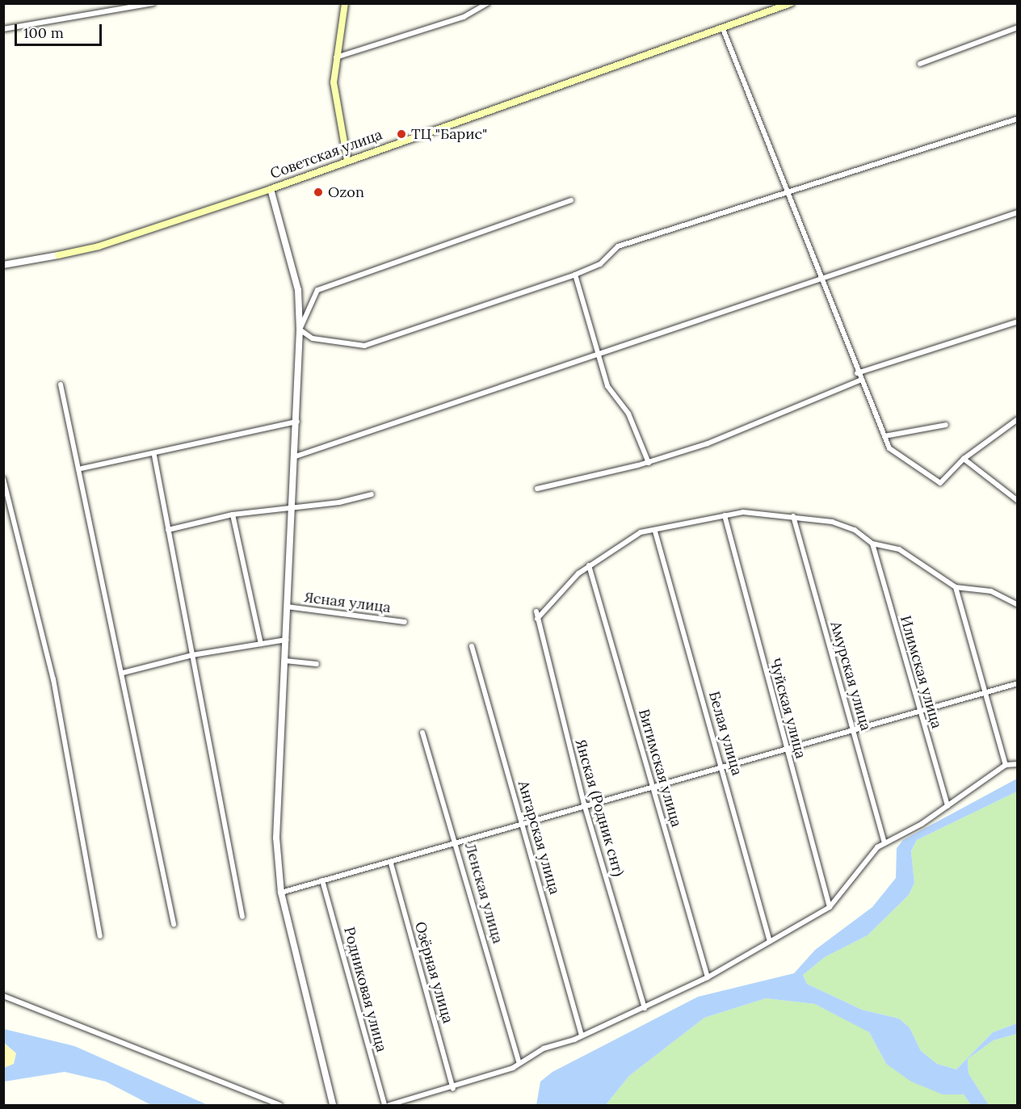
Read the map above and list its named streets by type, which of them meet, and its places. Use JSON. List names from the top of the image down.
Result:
{
  "streets": {
    "main road": ["Советская улица"],
    "street": [
      "Ясная улица",
      "Илимская улица",
      "Амурская улица",
      "Чуйская улица",
      "Белая улица",
      "Витимская улица",
      "Янская (Родник снт)",
      "Ангарская улица",
      "Ленская улица",
      "Озёрная улица",
      "Родниковая улица"
    ]
  },
  "places": ["ТЦ \"Барис\"", "Ozon"],
  "scale_bar": "100 m"
}
